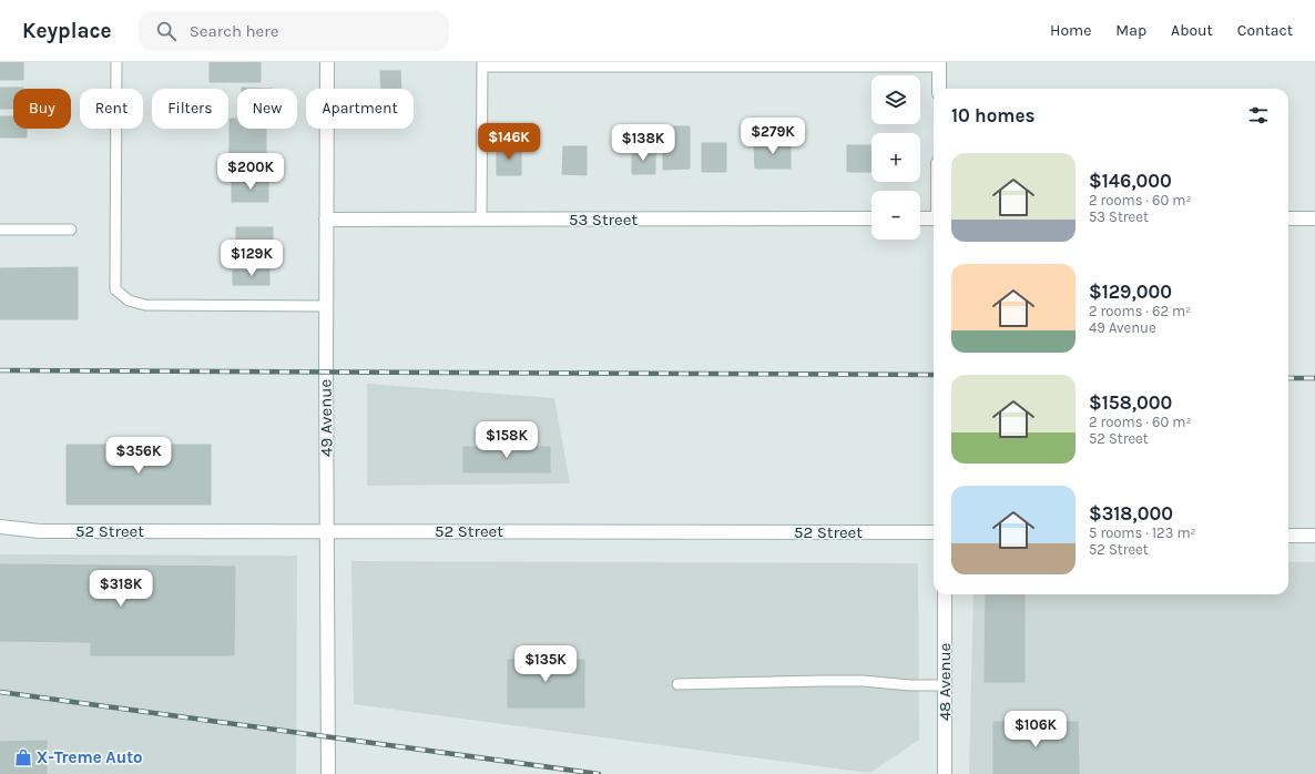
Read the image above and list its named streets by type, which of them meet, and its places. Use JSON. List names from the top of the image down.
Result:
{
  "streets": {
    "street": [
      "53 Street",
      "49 Avenue",
      "52 Street",
      "48 Avenue"
    ]
  },
  "crossings": [
    ["53 Street", "49 Avenue"],
    ["49 Avenue", "52 Street"]
  ],
  "places": {
    "shop": ["X-Treme Auto"]
  },
  "page": {
    "header": "Keyplace",
    "search": "Search here",
    "nav": [
      "Home",
      "Map",
      "About",
      "Contact"
    ],
    "map_buttons": ["+", "−"],
    "chip": [
      "Buy",
      "Rent",
      "Filters",
      "New",
      "Apartment"
    ],
    "heading": "10 homes",
    "price": [
      "$279K",
      "$146K",
      "$138K",
      "$200K",
      "$129K",
      "$158K",
      "$356K",
      "$318K",
      "$135K",
      "$106K"
    ],
    "list": [
      {
        "name": "$146,000",
        "note": "2 rooms · 60 m² · 53 Street"
      },
      {
        "name": "$129,000",
        "note": "2 rooms · 62 m² · 49 Avenue"
      },
      {
        "name": "$158,000",
        "note": "2 rooms · 60 m² · 52 Street"
      },
      {
        "name": "$318,000",
        "note": "5 rooms · 123 m² · 52 Street"
      }
    ]
  }
}
